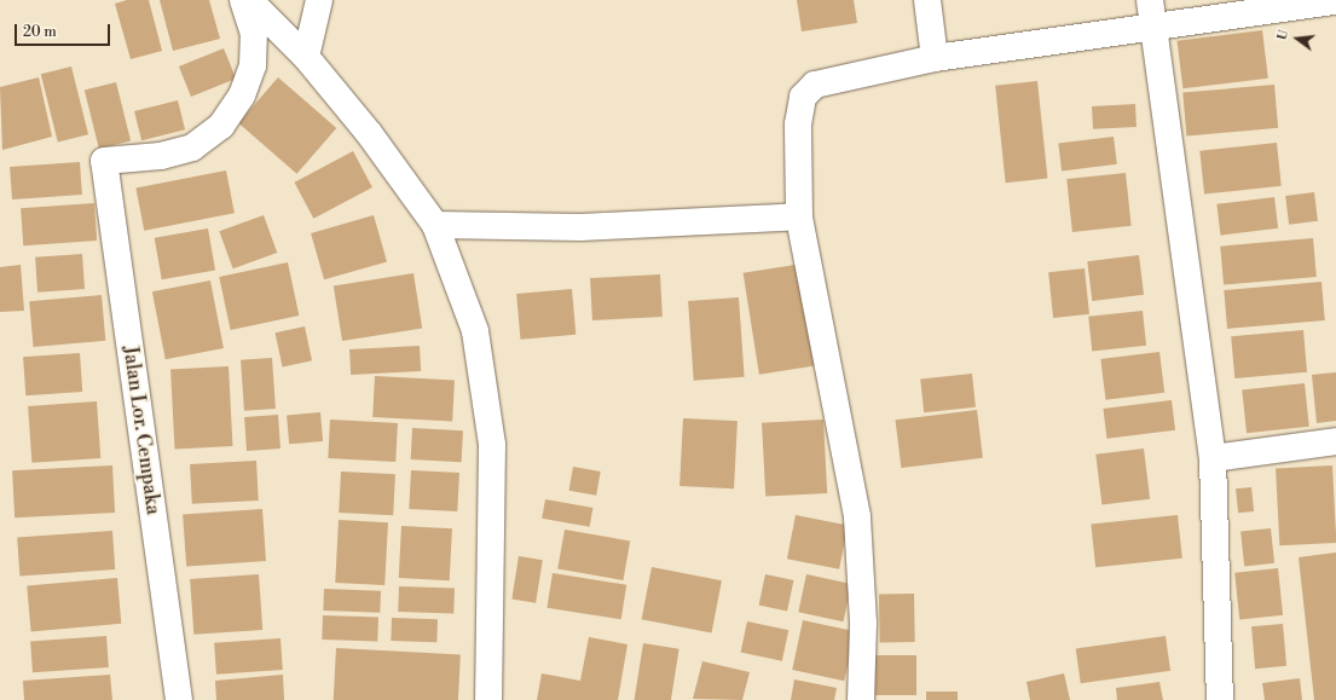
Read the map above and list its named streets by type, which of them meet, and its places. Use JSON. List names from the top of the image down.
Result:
{
  "streets": {
    "street": ["Jalan Lor. Cempaka"]
  },
  "scale_bar": "20 m",
  "north": "left"
}
